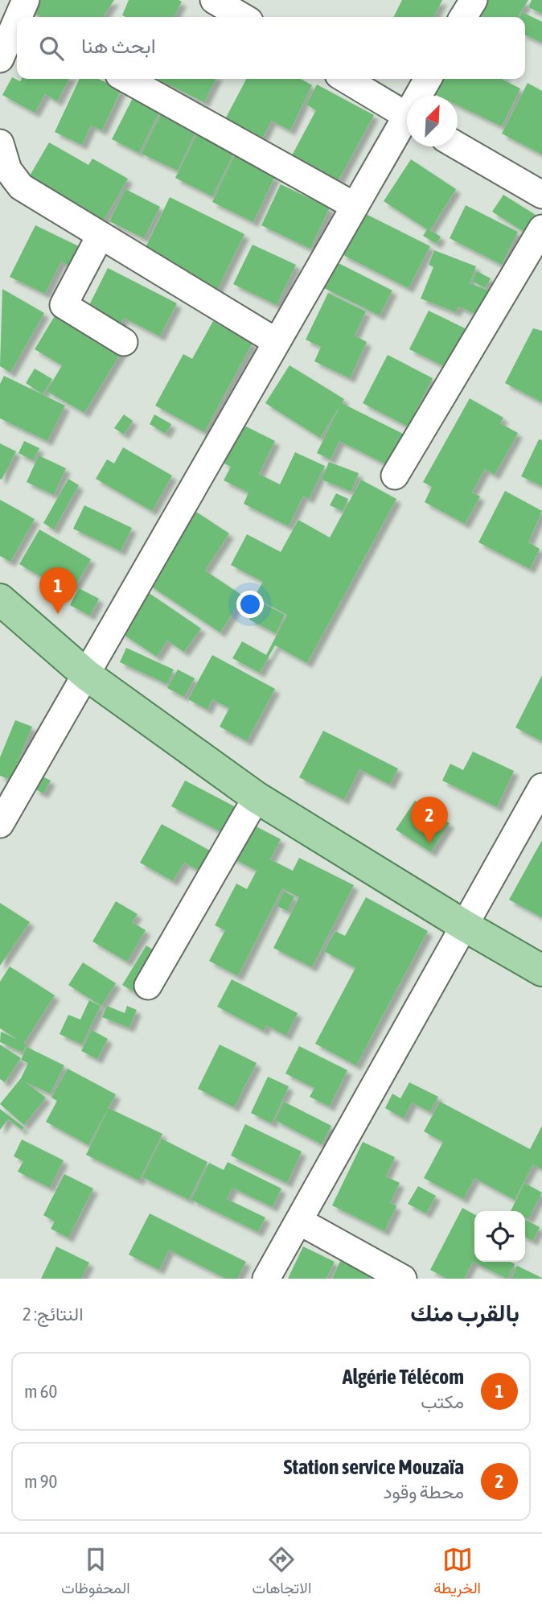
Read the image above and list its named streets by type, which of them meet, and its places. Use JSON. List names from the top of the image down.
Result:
{
  "north": "top right",
  "page": {
    "search": "ابحث هنا",
    "pins": ["1", "2"],
    "heading": ["بالقرب منك", "النتائج: 2"],
    "list": [
      {
        "mark": "1",
        "name": "Algérie Télécom",
        "note": "مكتب",
        "value": "60 m"
      },
      {
        "mark": "2",
        "name": "Station service Mouzaïa",
        "note": "محطة وقود",
        "value": "90 m"
      }
    ],
    "nav": ["الخريطة", "الاتجاهات", "المحفوظات"]
  }
}
